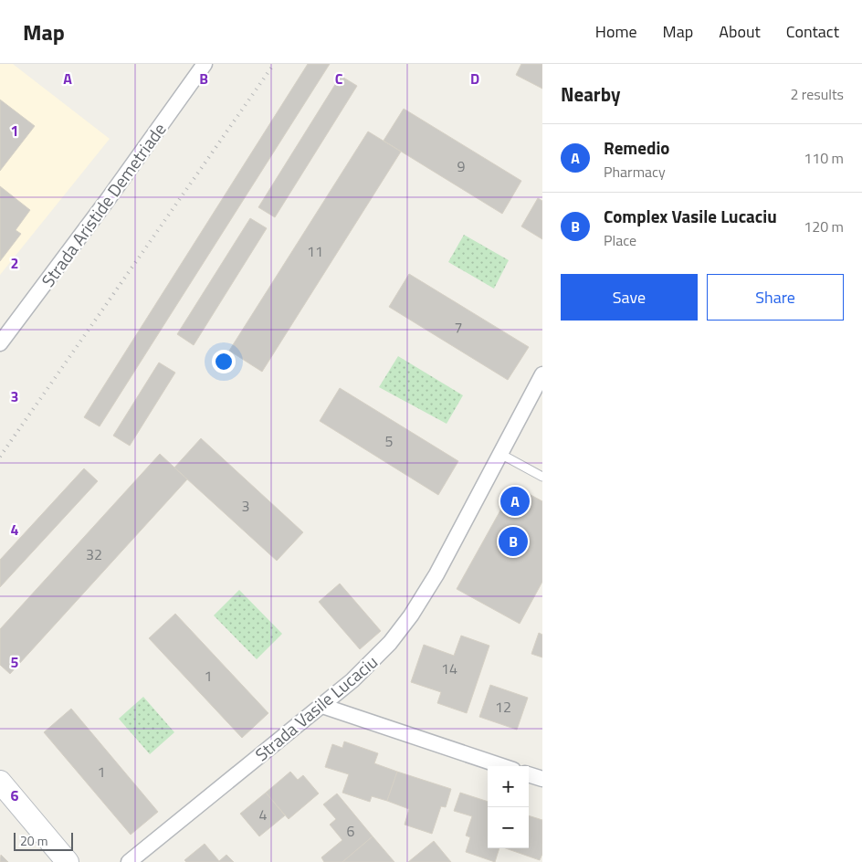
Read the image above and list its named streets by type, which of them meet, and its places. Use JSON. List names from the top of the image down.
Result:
{
  "streets": {
    "street": ["Strada Aristide Demetriade", "Strada Vasile Lucaciu"]
  },
  "house_numbers": [
    "9",
    "11",
    "7",
    "5",
    "3",
    "32",
    "14",
    "1",
    "12",
    "1",
    "4",
    "6"
  ],
  "scale_bar": "20 m",
  "page": {
    "header": "Map",
    "nav": [
      "Home",
      "Map",
      "About",
      "Contact"
    ],
    "heading": ["Nearby", "2 results"],
    "list": [
      {
        "mark": "A",
        "name": "Remedio",
        "note": "Pharmacy",
        "value": "110 m"
      },
      {
        "mark": "B",
        "name": "Complex Vasile Lucaciu",
        "note": "Place",
        "value": "120 m"
      }
    ],
    "buttons": ["Save", "Share"],
    "pins": ["A", "B"],
    "map_buttons": ["+", "−"],
    "scale": "20 m"
  },
  "grid": {
    "columns": [
      "A",
      "B",
      "C",
      "D"
    ],
    "rows": [
      "1",
      "2",
      "3",
      "4",
      "5",
      "6"
    ]
  }
}
